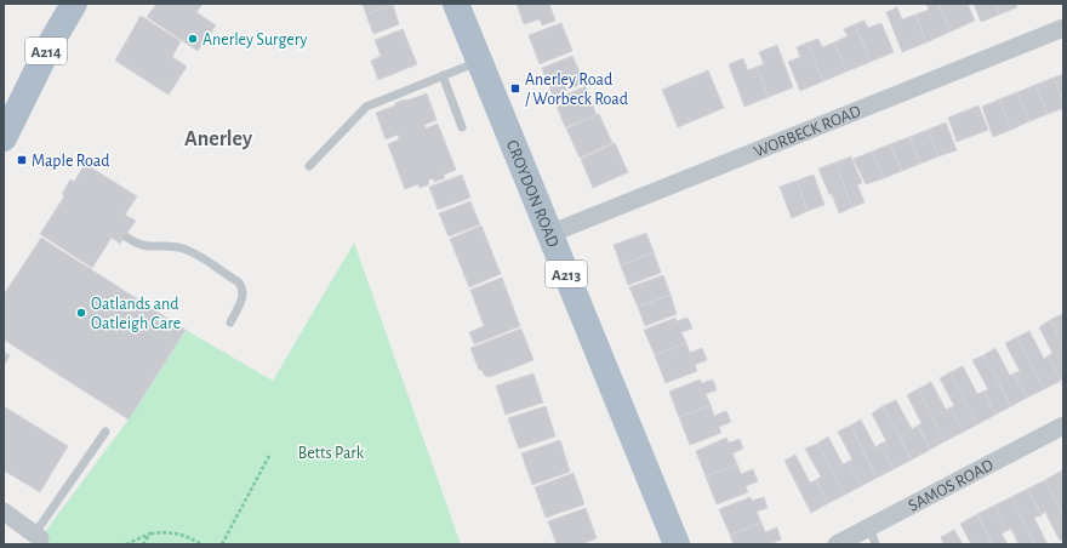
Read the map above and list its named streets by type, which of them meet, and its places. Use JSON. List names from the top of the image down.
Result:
{
  "streets": {
    "main road": ["A214", "CROYDON ROAD", "A213"],
    "street": ["WORBECK ROAD", "SAMOS ROAD"]
  },
  "crossings": [
    ["WORBECK ROAD", "CROYDON ROAD"]
  ],
  "districts": ["Anerley"],
  "parks": ["Betts Park"],
  "places": {
    "other": ["Anerley Surgery", "Oatlands and Oatleigh Care"],
    "transit": ["Anerley Road / Worbeck Road", "Maple Road"]
  }
}
